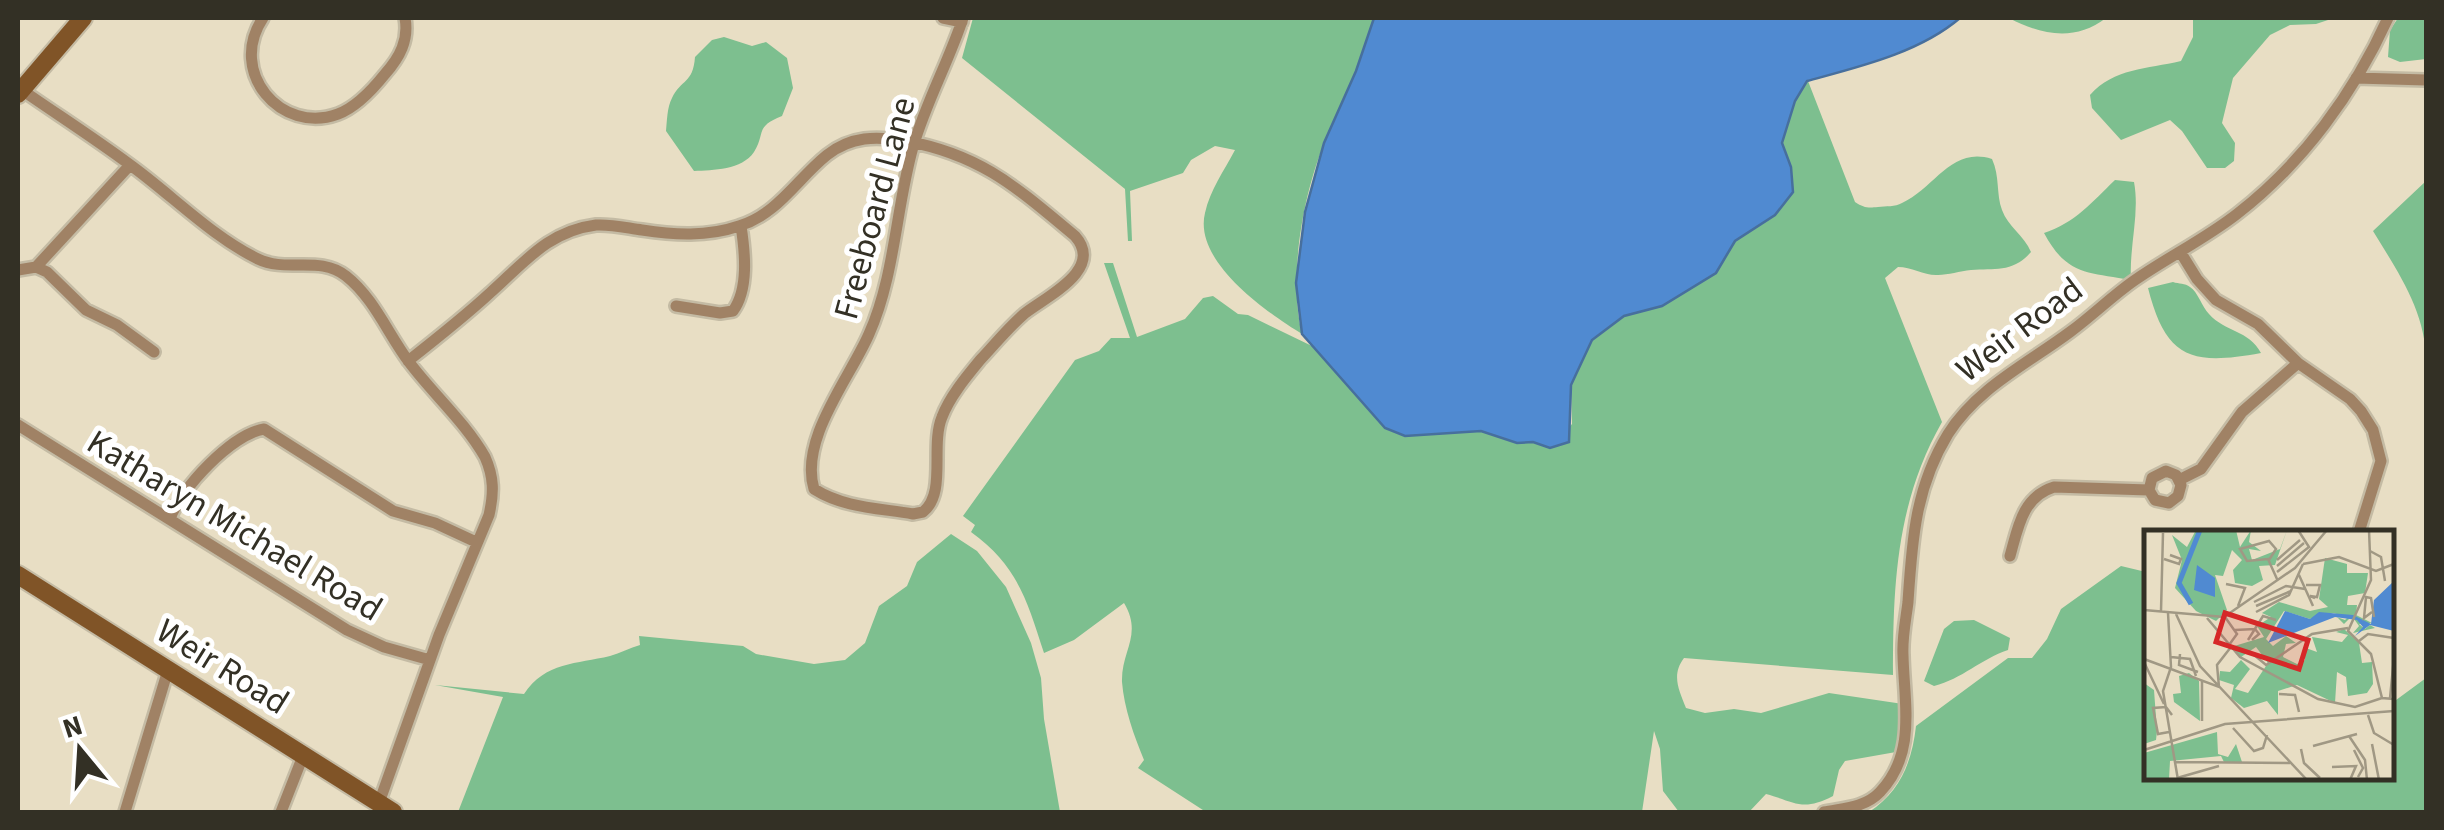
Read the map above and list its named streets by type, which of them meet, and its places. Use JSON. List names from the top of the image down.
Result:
{
  "streets": {
    "street": ["Freeboard Lane", "Weir Road", "Katharyn Michael Road"]
  },
  "north": "top"
}
